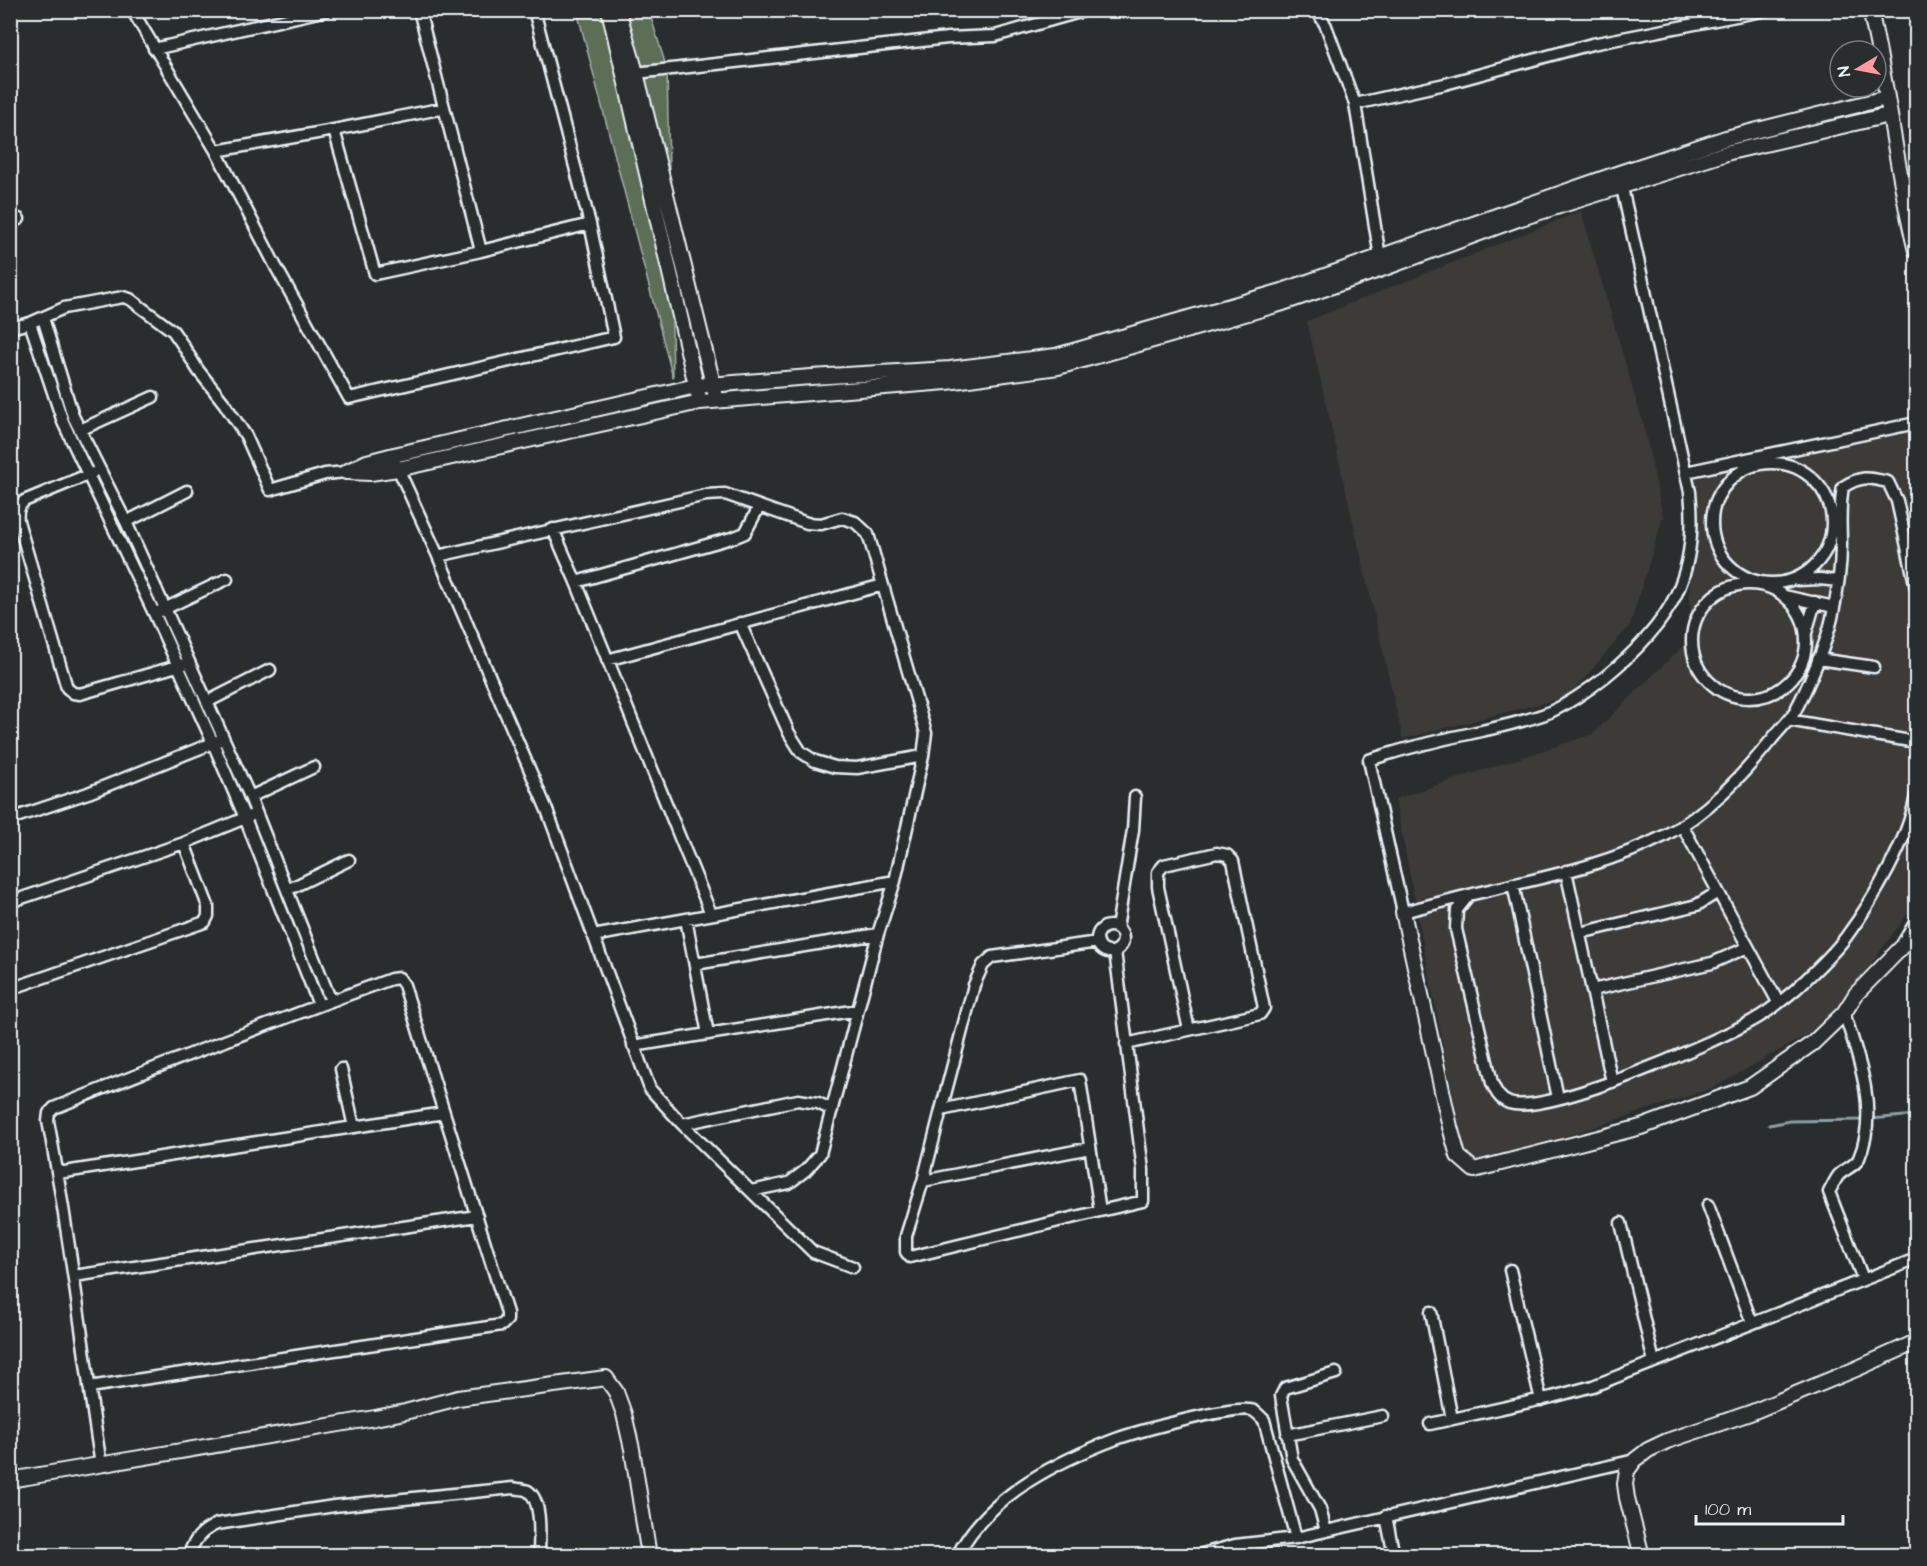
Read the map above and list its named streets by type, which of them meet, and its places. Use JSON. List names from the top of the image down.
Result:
{
  "scale_bar": "100 m",
  "north": "left"
}
